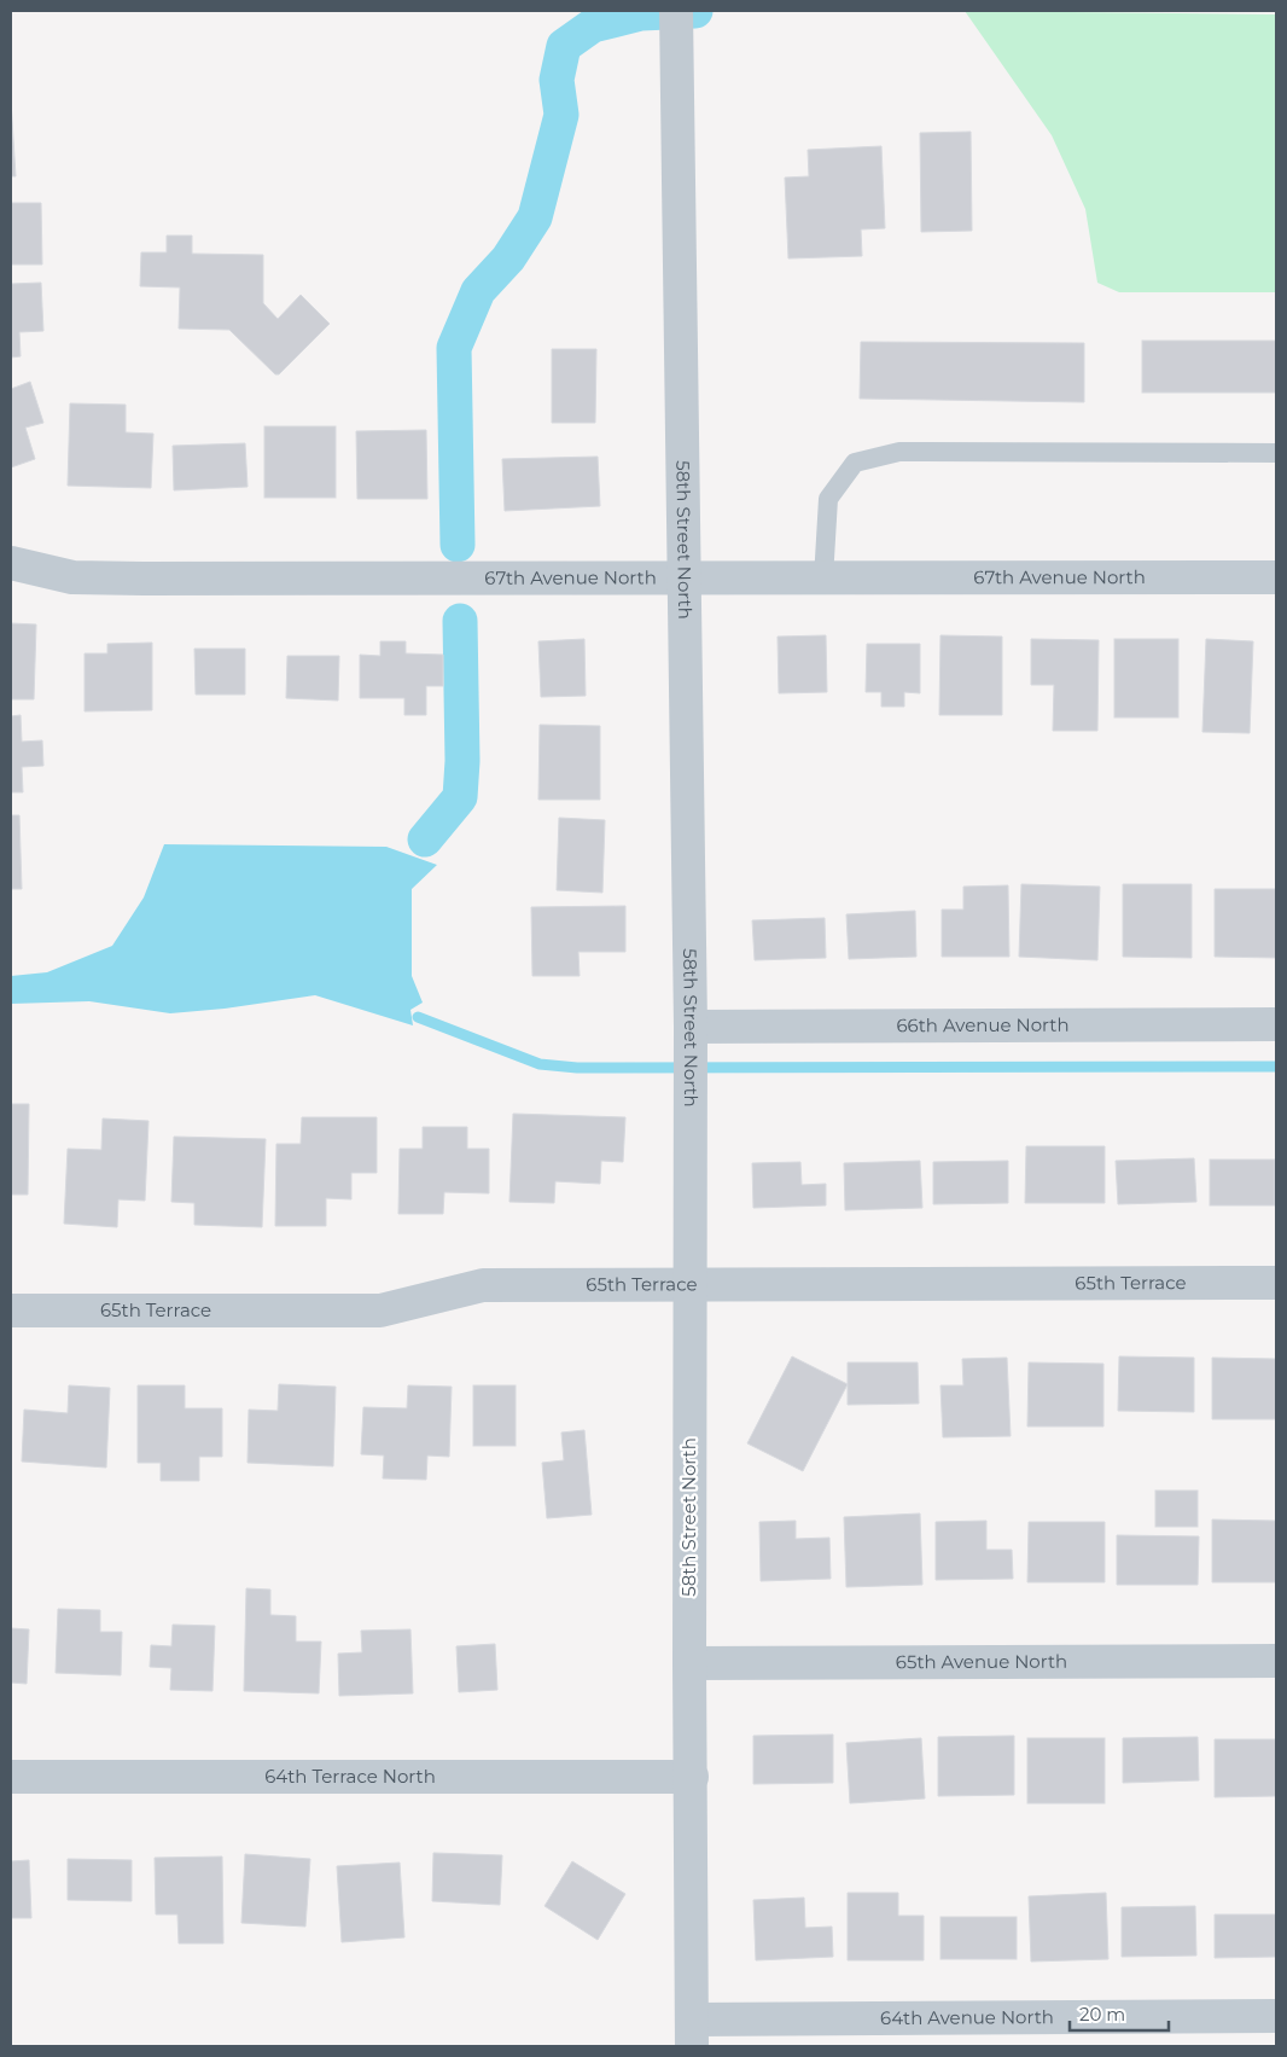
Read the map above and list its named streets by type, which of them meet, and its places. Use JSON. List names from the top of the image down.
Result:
{
  "streets": {
    "street": [
      "58th Street North",
      "67th Avenue North",
      "66th Avenue North",
      "65th Terrace",
      "65th Avenue North",
      "64th Terrace North",
      "64th Avenue North"
    ]
  },
  "crossings": [
    ["58th Street North", "67th Avenue North"],
    ["58th Street North", "66th Avenue North"],
    ["58th Street North", "65th Terrace"],
    ["58th Street North", "65th Avenue North"],
    ["58th Street North", "64th Terrace North"],
    ["58th Street North", "64th Avenue North"]
  ],
  "scale_bar": "20 m"
}
